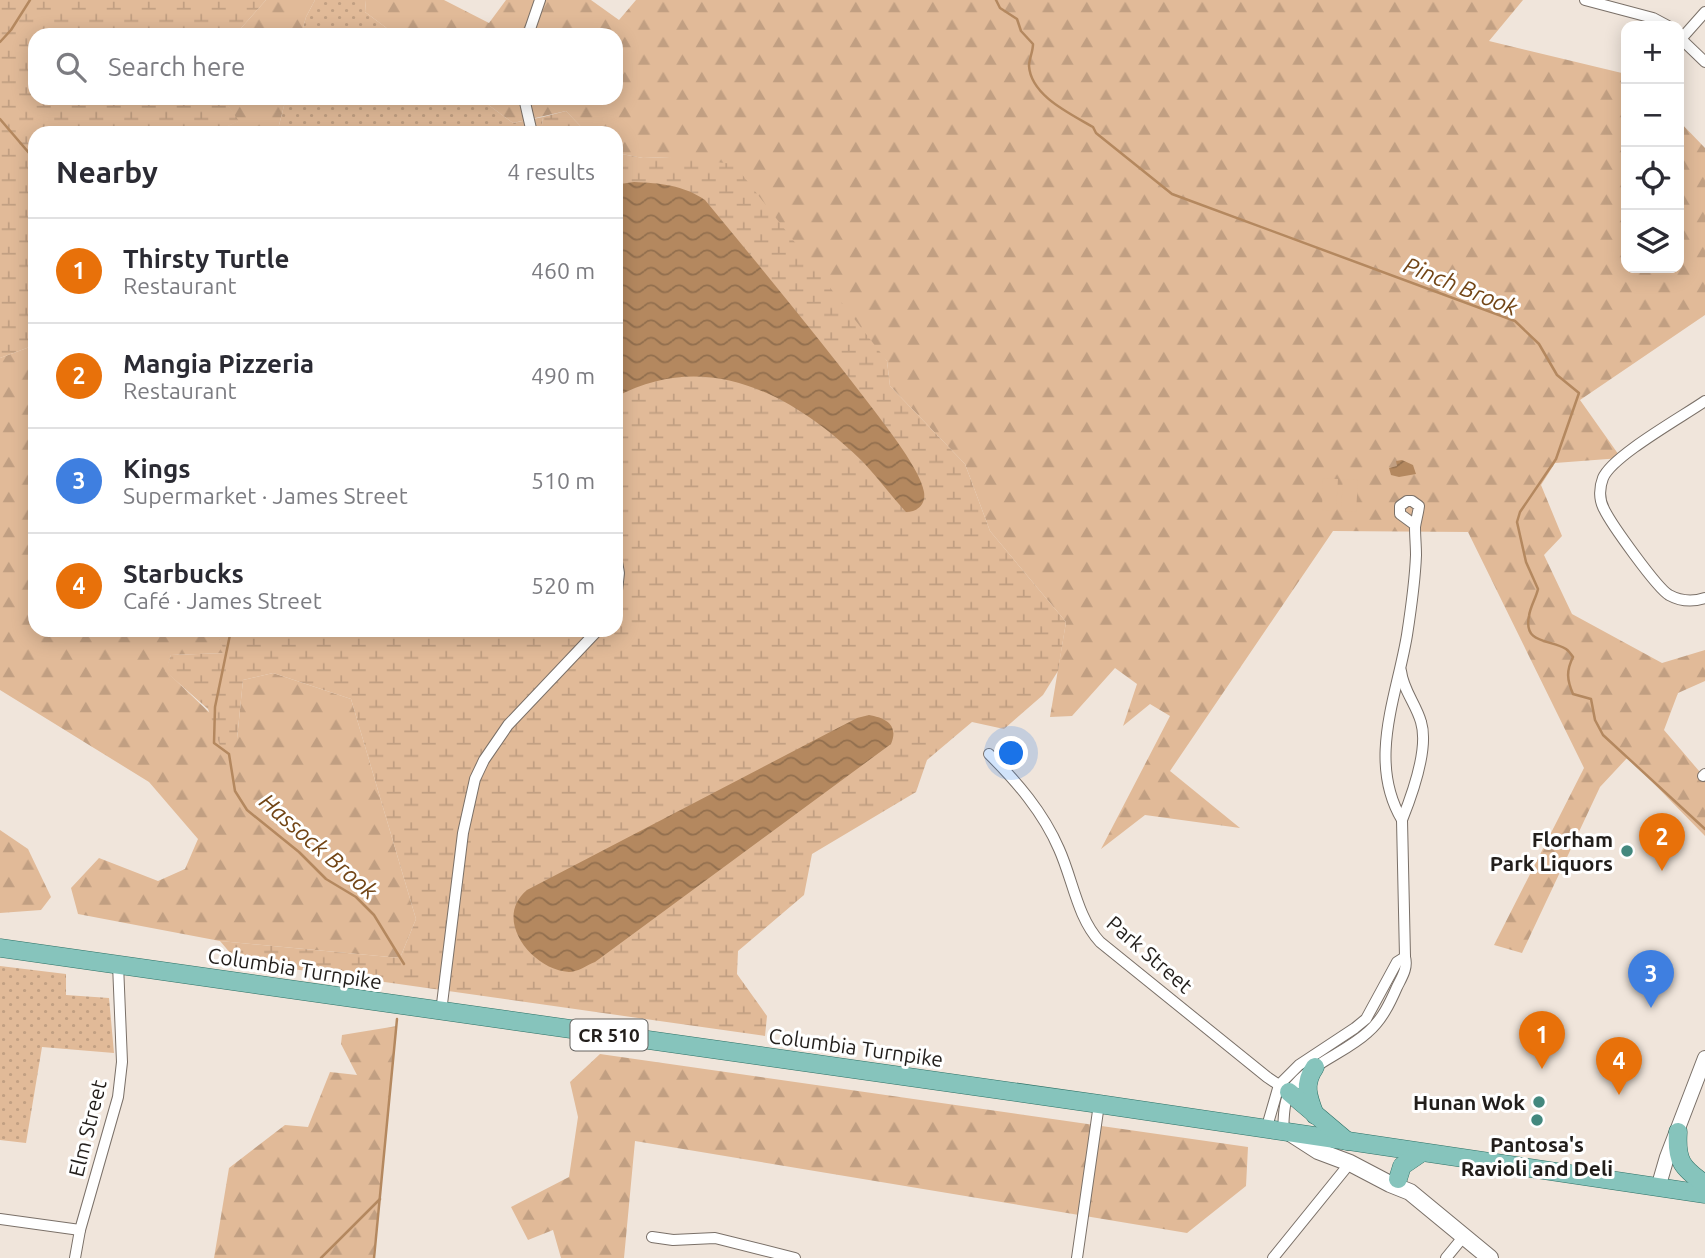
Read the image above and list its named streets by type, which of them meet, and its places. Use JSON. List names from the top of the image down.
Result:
{
  "streets": {
    "main road": ["Columbia Turnpike", "CR 510"],
    "street": ["Park Street", "Elm Street"]
  },
  "crossings": [
    ["Columbia Turnpike", "Elm Street"]
  ],
  "water": ["Pinch Brook", "Hassock Brook"],
  "places": ["Florham Park Liquors", "Hunan Wok", "Pantosa's Ravioli and Deli"],
  "page": {
    "map_buttons": ["+", "−"],
    "search": "Search here",
    "heading": ["Nearby", "4 results"],
    "list": [
      {
        "mark": "1",
        "name": "Thirsty Turtle",
        "note": "Restaurant",
        "value": "460 m"
      },
      {
        "mark": "2",
        "name": "Mangia Pizzeria",
        "note": "Restaurant",
        "value": "490 m"
      },
      {
        "mark": "3",
        "name": "Kings",
        "note": "Supermarket · James Street",
        "value": "510 m"
      },
      {
        "mark": "4",
        "name": "Starbucks",
        "note": "Café · James Street",
        "value": "520 m"
      }
    ],
    "pins": [
      "2",
      "3",
      "1",
      "4"
    ]
  }
}
